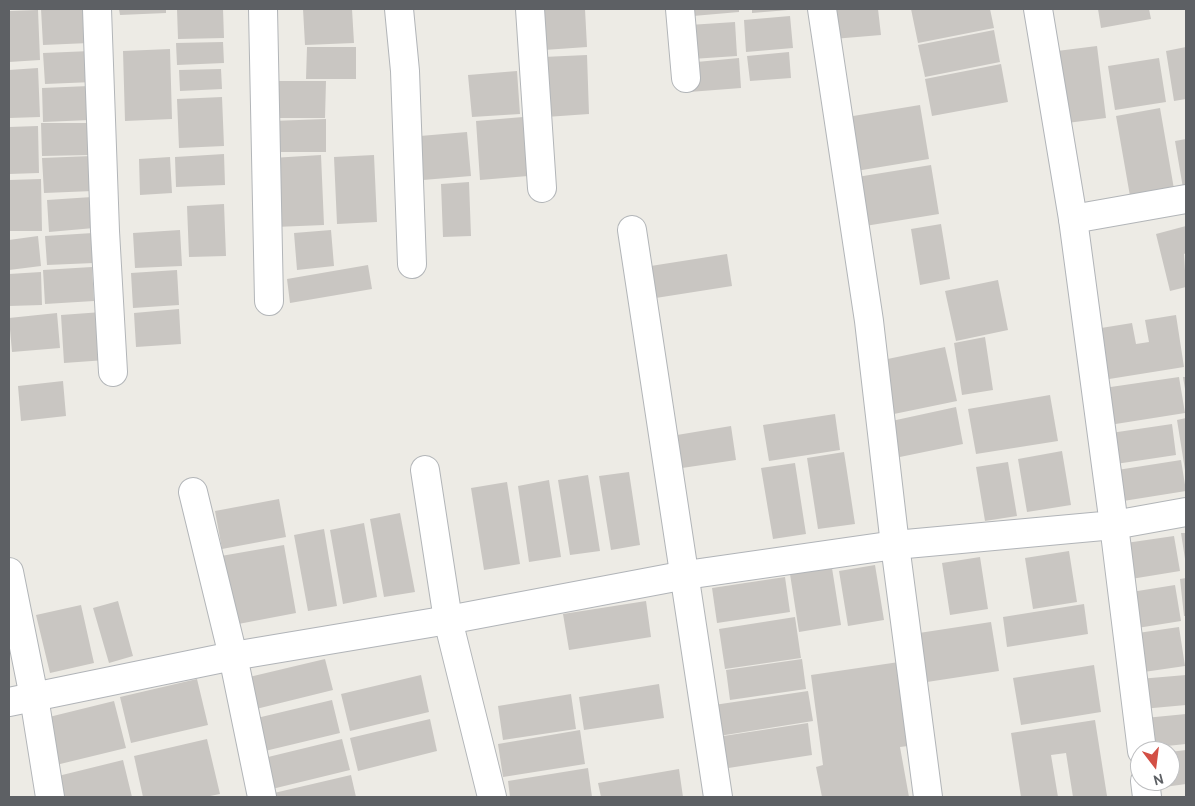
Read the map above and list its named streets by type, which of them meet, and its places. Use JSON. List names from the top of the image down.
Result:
{
  "north": "bottom"
}
